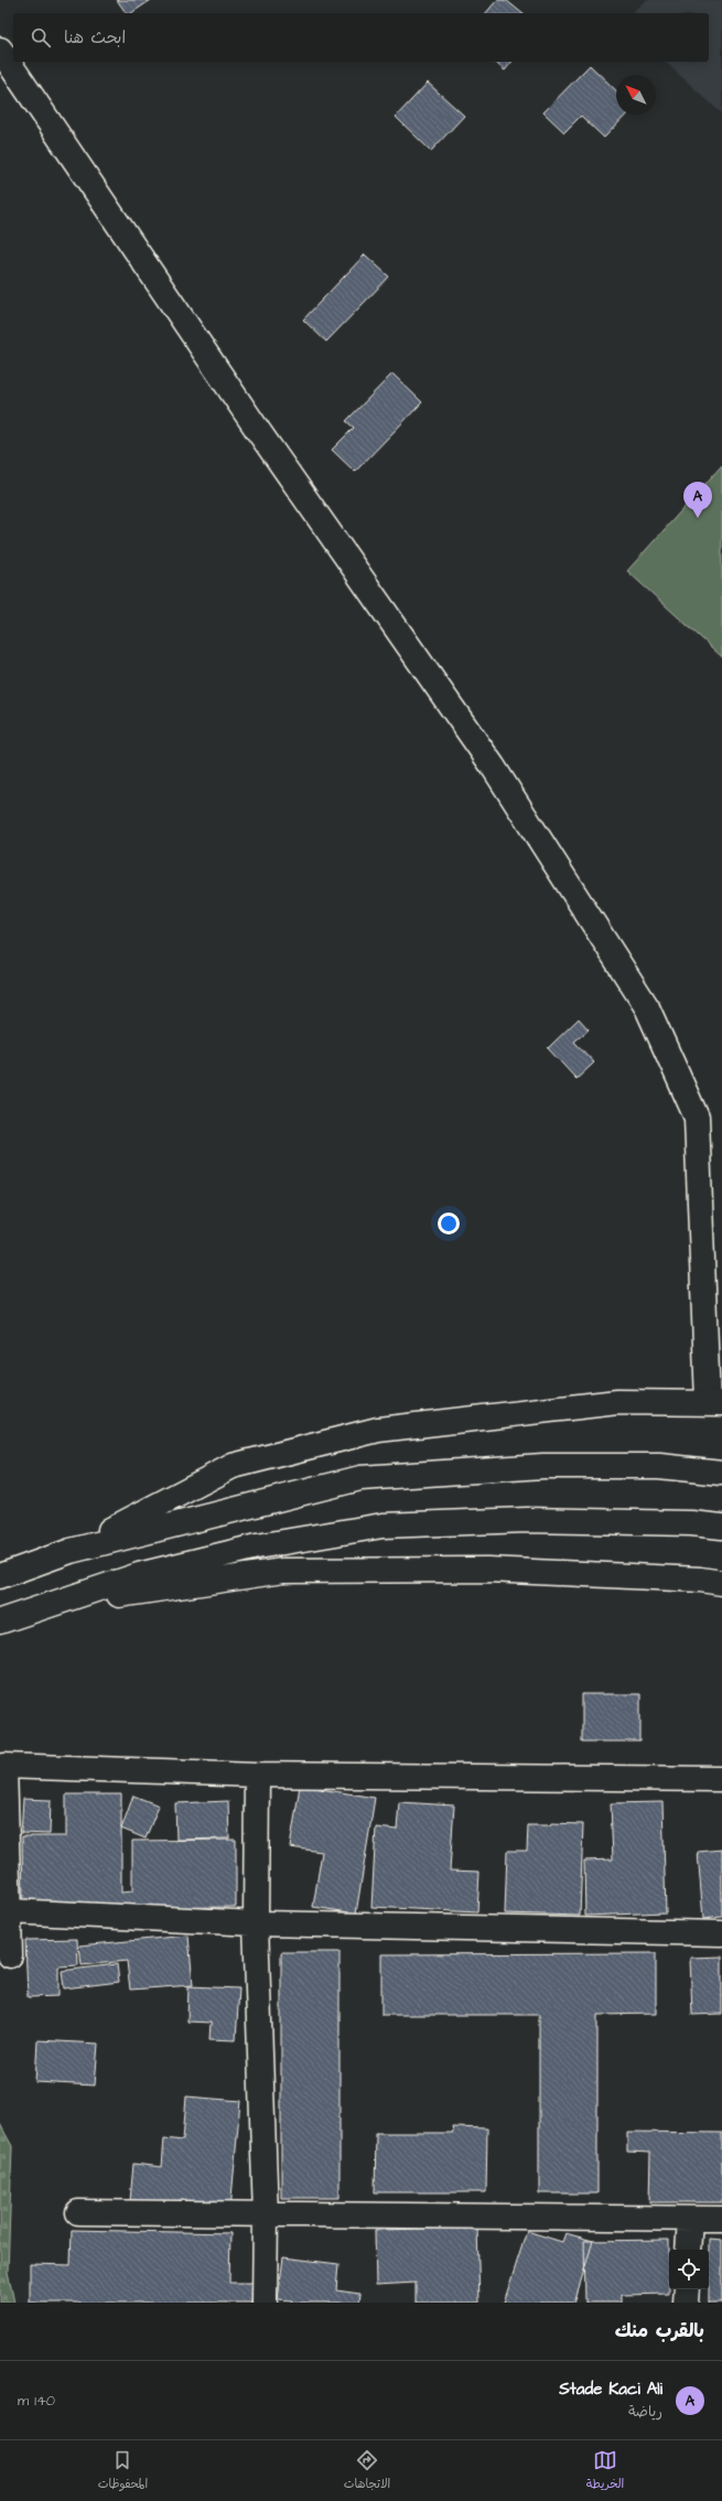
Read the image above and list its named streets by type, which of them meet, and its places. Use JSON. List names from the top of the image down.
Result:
{
  "north": "top left",
  "page": {
    "search": "ابحث هنا",
    "pins": "A",
    "heading": "بالقرب منك",
    "list": [
      {
        "mark": "A",
        "name": "Stade Kaci Ali",
        "note": "رياضة",
        "value": "140 m"
      }
    ],
    "nav": ["الخريطة", "الاتجاهات", "المحفوظات"]
  }
}
